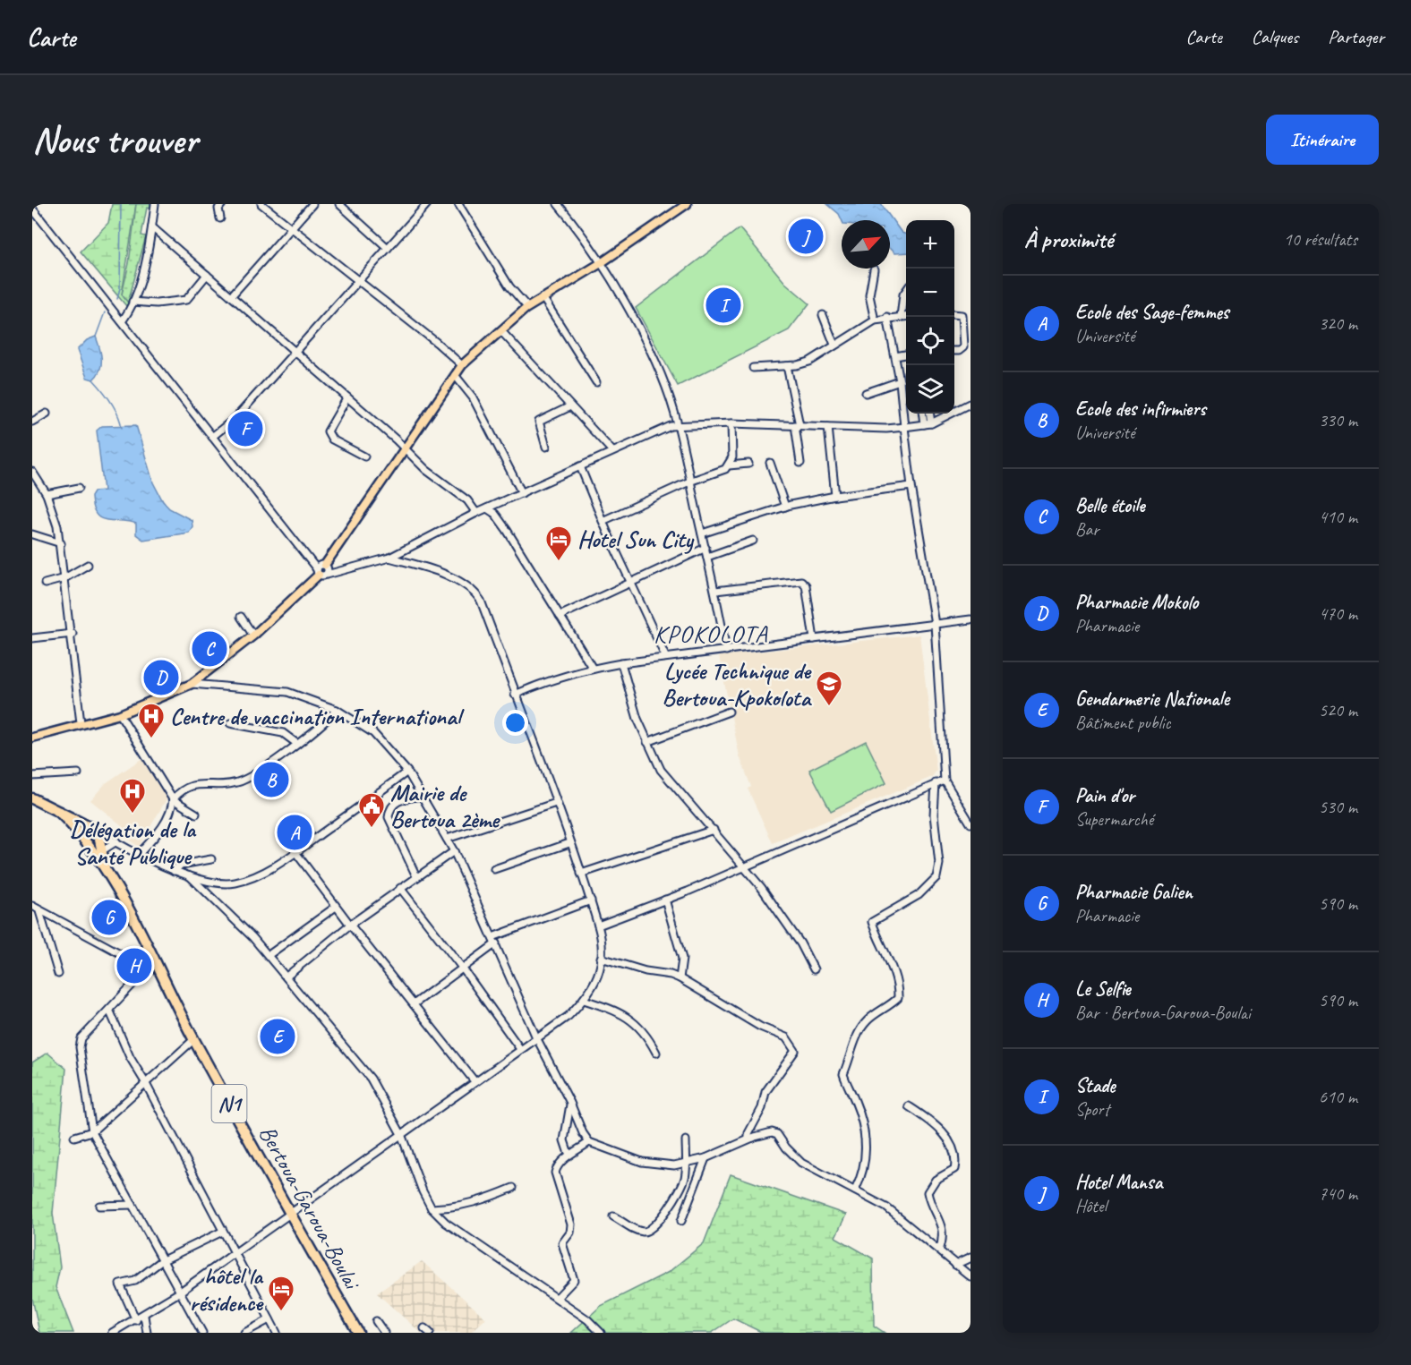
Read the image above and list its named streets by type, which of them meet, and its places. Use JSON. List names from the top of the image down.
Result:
{
  "streets": {
    "highway": ["N1", "Bertoua-Garoua-Boulai"]
  },
  "crossings": [
    ["N1", "Bertoua-Garoua-Boulai"]
  ],
  "districts": ["KPOKOLOTA"],
  "places": {
    "hotel": ["Hotel Sun City", "hôtel la résidence"],
    "school or university": ["Lycée Technique de Bertoua-Kpokolota"],
    "hospital": ["Centre de vaccination International", "Délégation de la Santé Publique"],
    "public building": ["Mairie de Bertoua 2ème"]
  },
  "north": "top right",
  "page": {
    "header": "Carte",
    "nav": ["Carte", "Calques", "Partager"],
    "buttons": "Itinéraire",
    "title": "Nous trouver",
    "heading": ["À proximité", "10 résultats"],
    "pins": [
      "J",
      "I",
      "F",
      "C",
      "D",
      "B",
      "A",
      "G",
      "H",
      "E"
    ],
    "map_buttons": ["+", "−"],
    "list": [
      {
        "mark": "A",
        "name": "Ecole des Sage-femmes",
        "note": "Université",
        "value": "320 m"
      },
      {
        "mark": "B",
        "name": "Ecole des infirmiers",
        "note": "Université",
        "value": "330 m"
      },
      {
        "mark": "C",
        "name": "Belle étoile",
        "note": "Bar",
        "value": "410 m"
      },
      {
        "mark": "D",
        "name": "Pharmacie Mokolo",
        "note": "Pharmacie",
        "value": "470 m"
      },
      {
        "mark": "E",
        "name": "Gendarmerie Nationale",
        "note": "Bâtiment public",
        "value": "520 m"
      },
      {
        "mark": "F",
        "name": "Pain d'or",
        "note": "Supermarché",
        "value": "530 m"
      },
      {
        "mark": "G",
        "name": "Pharmacie Galien",
        "note": "Pharmacie",
        "value": "590 m"
      },
      {
        "mark": "H",
        "name": "Le Selfie",
        "note": "Bar · Bertoua-Garoua-Boulai",
        "value": "590 m"
      },
      {
        "mark": "I",
        "name": "Stade",
        "note": "Sport",
        "value": "610 m"
      },
      {
        "mark": "J",
        "name": "Hotel Mansa",
        "note": "Hôtel",
        "value": "740 m"
      }
    ]
  }
}
